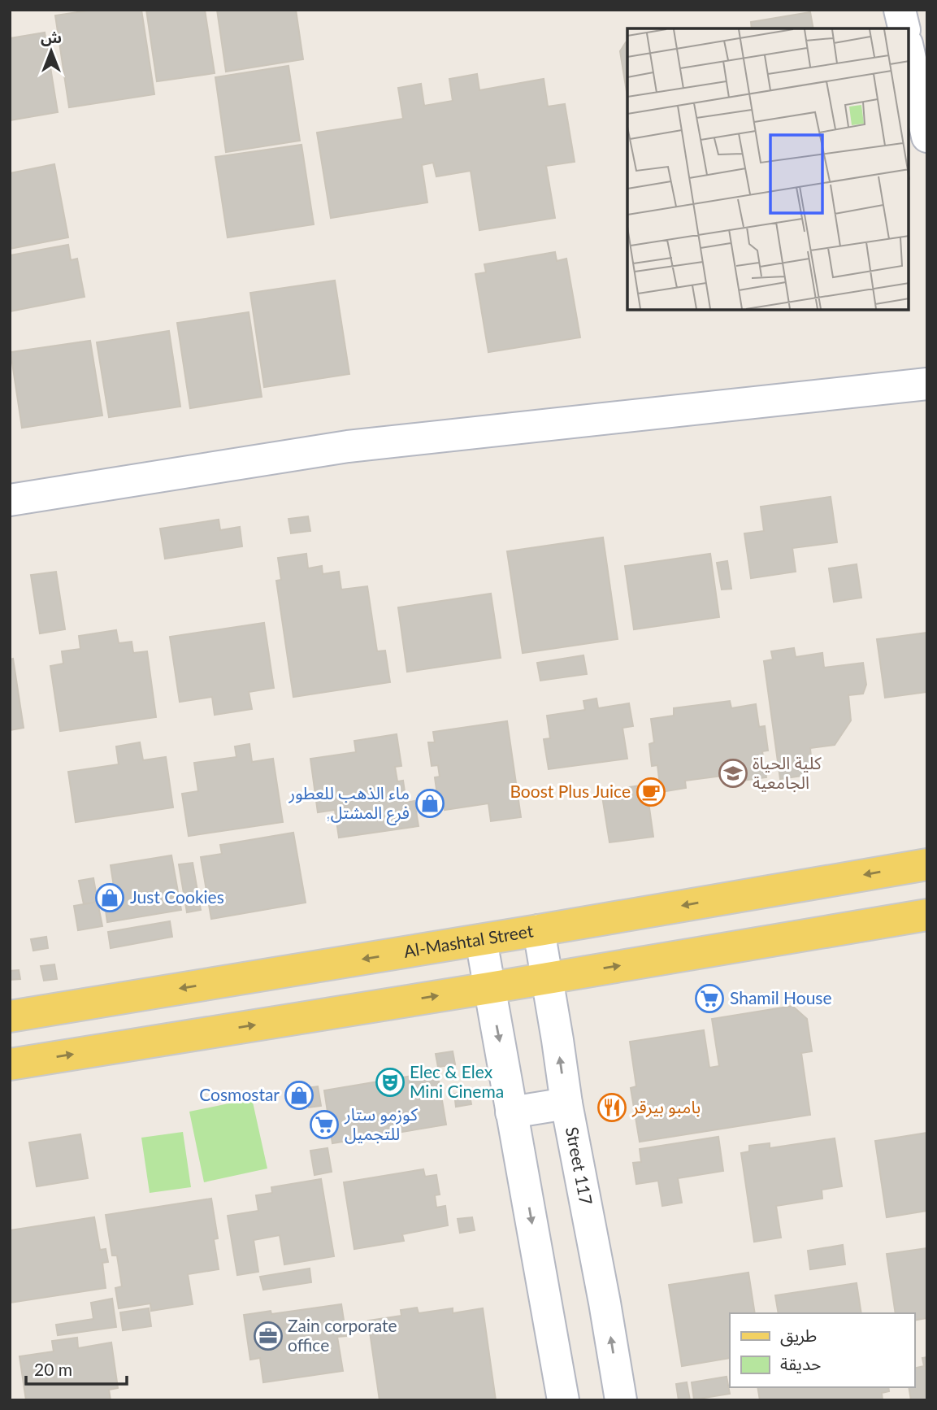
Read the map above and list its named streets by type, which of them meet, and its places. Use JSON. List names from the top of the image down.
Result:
{
  "streets": {
    "main road": ["Al-Mashtal Street"],
    "street": ["Street 117"]
  },
  "crossings": [
    ["Al-Mashtal Street", "Street 117"]
  ],
  "places": {
    "school or university": ["كلية الحياة الجامعية"],
    "cafe": ["Boost Plus Juice"],
    "shop": ["ماء الذهب للعطور ,فرع المشتل", "Just Cookies", "Cosmostar"],
    "supermarket": ["Shamil House", "كوزمو ستار للتجميل"],
    "theatre": ["Elec & Elex Mini Cinema"],
    "restaurant": ["بامبو بيرقر"],
    "office": ["Zain corporate office"]
  },
  "legend": ["طريق", "حديقة"],
  "scale_bar": "20 m",
  "north": "top"
}
